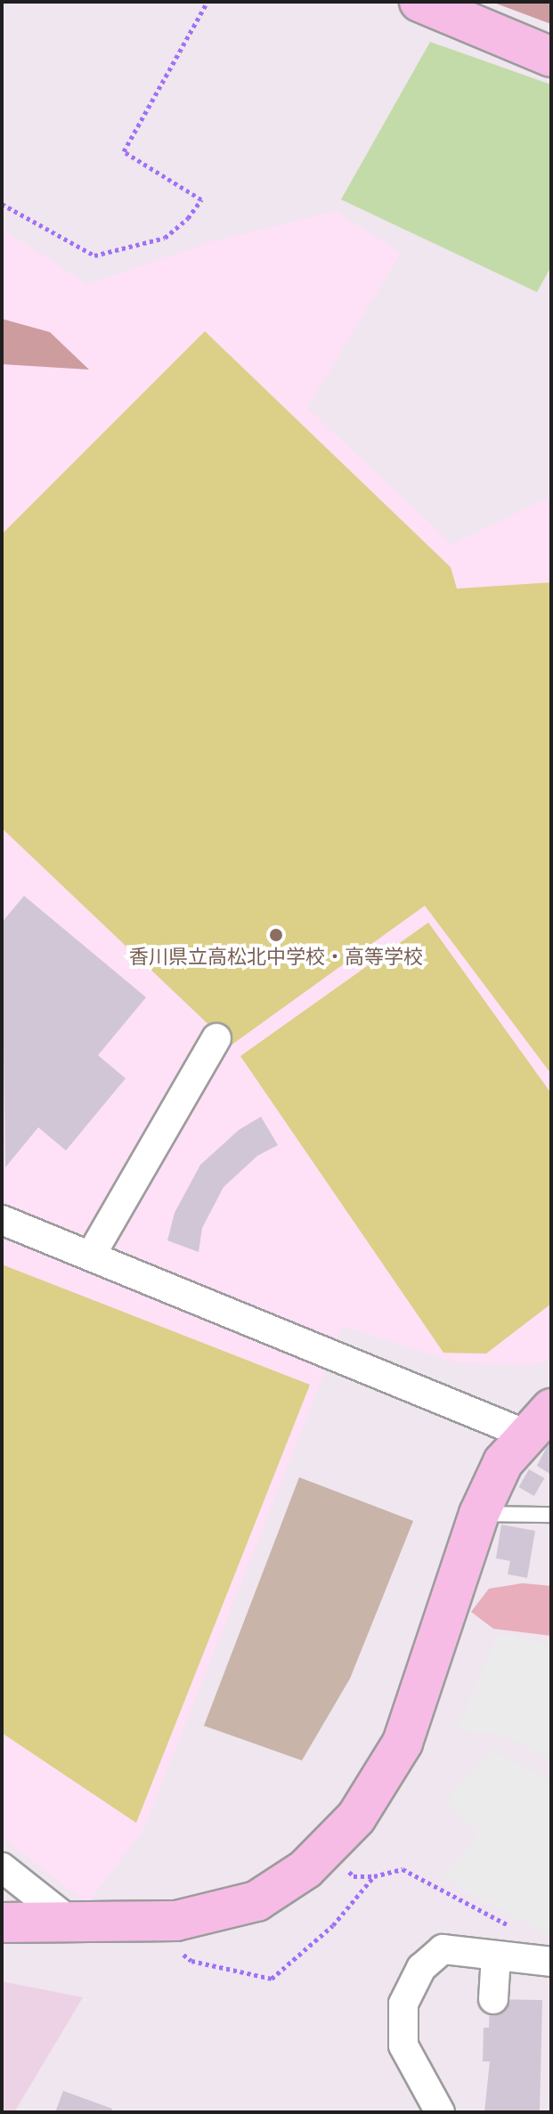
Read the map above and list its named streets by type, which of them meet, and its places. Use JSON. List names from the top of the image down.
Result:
{
  "places": ["香川県立高松北中学校・高等学校"]
}
